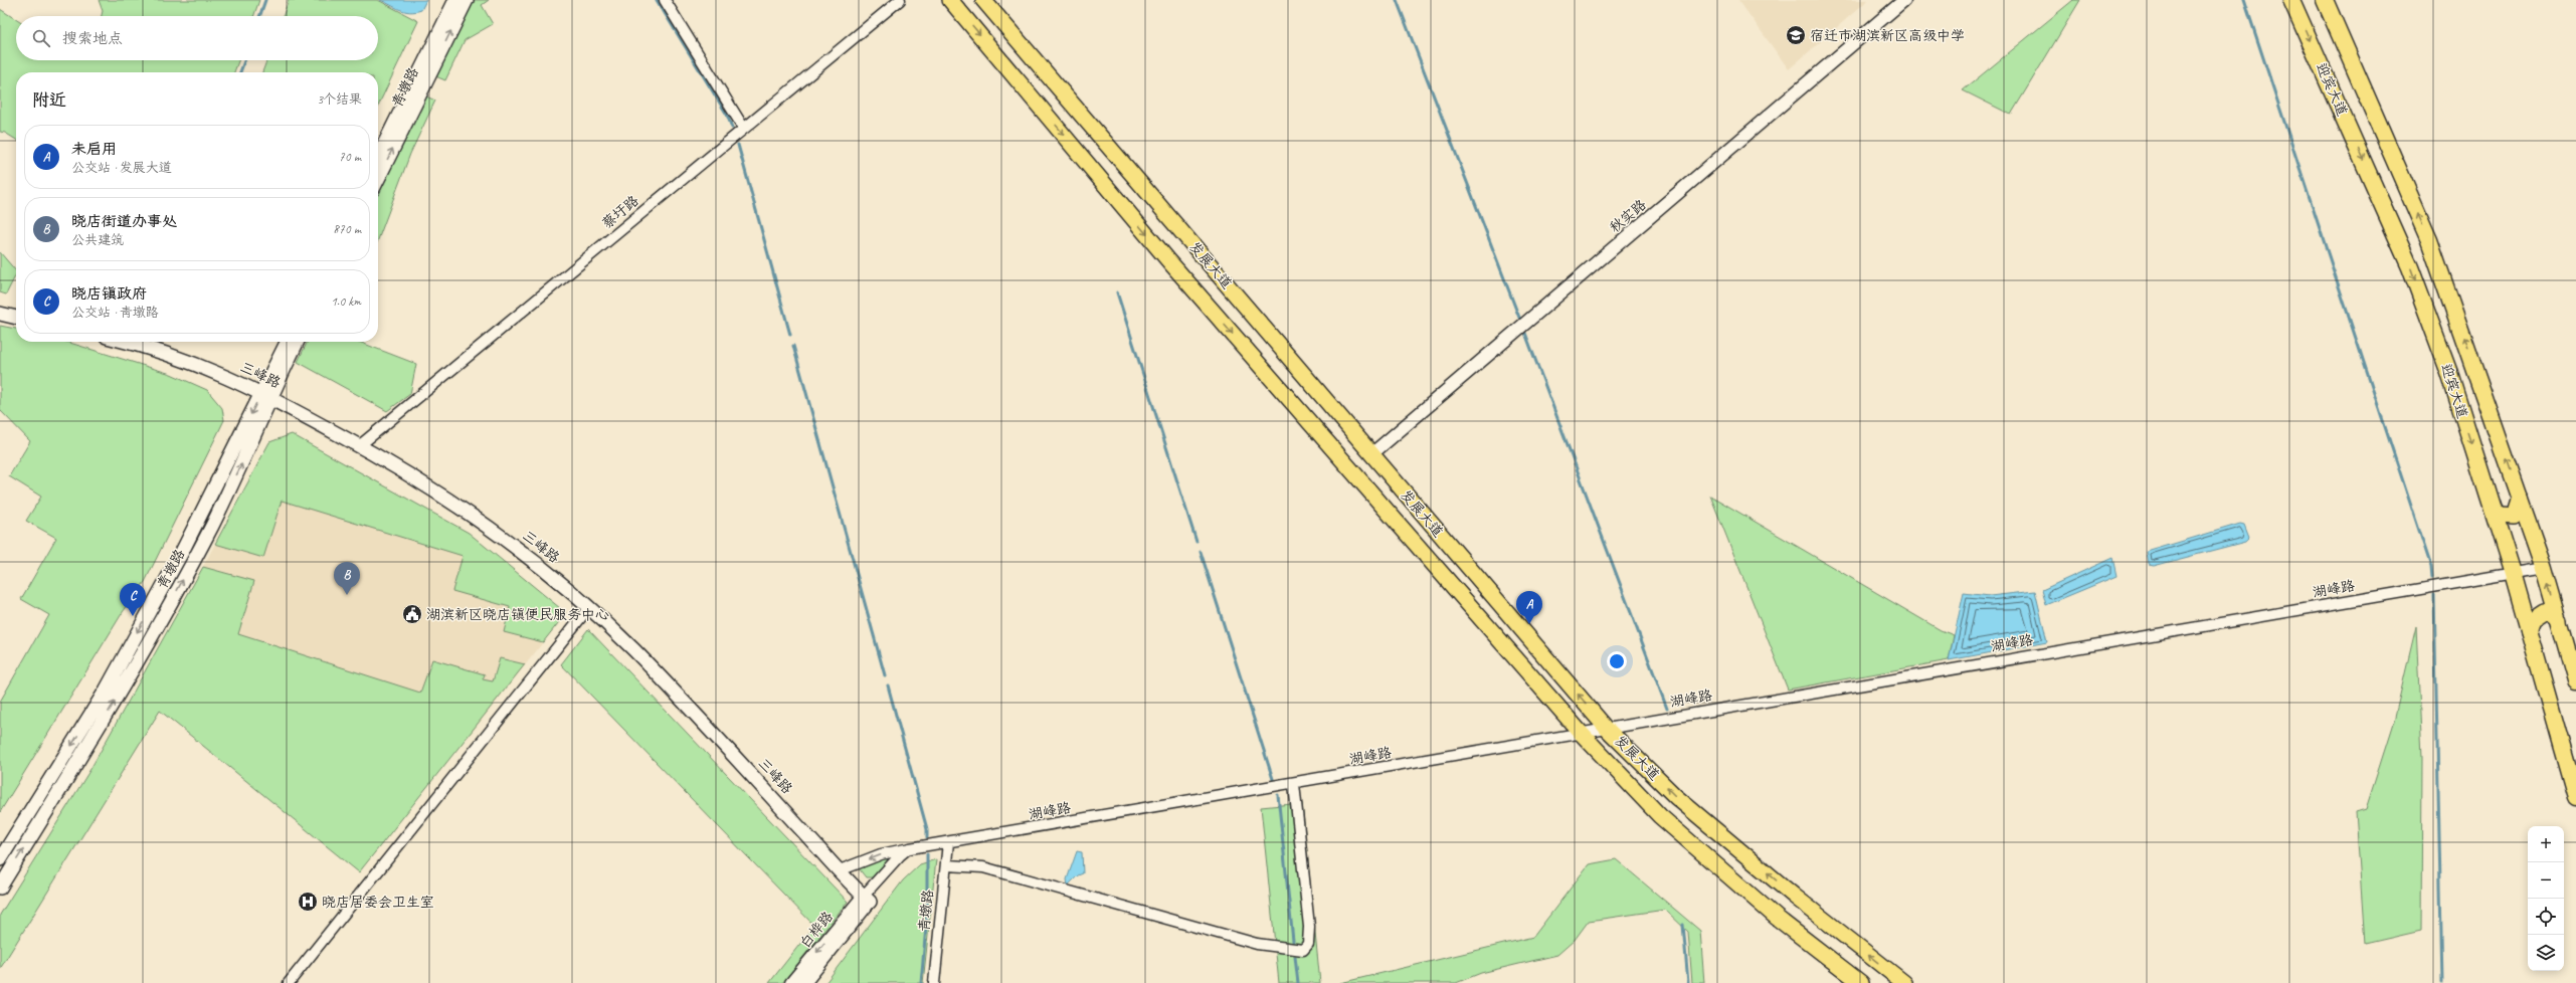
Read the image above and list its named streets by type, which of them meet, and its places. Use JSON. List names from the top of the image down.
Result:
{
  "streets": {
    "highway": ["迎宾大道"],
    "main road": ["青墩路", "发展大道", "三峰路"],
    "street": [
      "蔡圩路",
      "秋实路",
      "湖峰路",
      "白桦路"
    ]
  },
  "crossings": [
    ["青墩路", "三峰路"],
    ["青墩路", "湖峰路"],
    ["迎宾大道", "湖峰路"],
    ["蔡圩路", "三峰路"],
    ["秋实路", "发展大道"],
    ["发展大道", "湖峰路"],
    ["三峰路", "湖峰路"],
    ["三峰路", "白桦路"]
  ],
  "places": {
    "school or university": ["宿迁市湖滨新区高级中学"],
    "public building": ["湖滨新区晓店镇便民服务中心"],
    "hospital": ["晓店居委会卫生室"]
  },
  "page": {
    "search": "搜索地点",
    "heading": ["附近", "3个结果"],
    "list": [
      {
        "mark": "A",
        "name": "未启用",
        "note": "公交站 · 发展大道",
        "value": "70 m"
      },
      {
        "mark": "B",
        "name": "晓店街道办事处",
        "note": "公共建筑",
        "value": "870 m"
      },
      {
        "mark": "C",
        "name": "晓店镇政府",
        "note": "公交站 · 青墩路",
        "value": "1.0 km"
      }
    ],
    "pins": ["B", "C", "A"],
    "map_buttons": ["+", "−"]
  }
}
